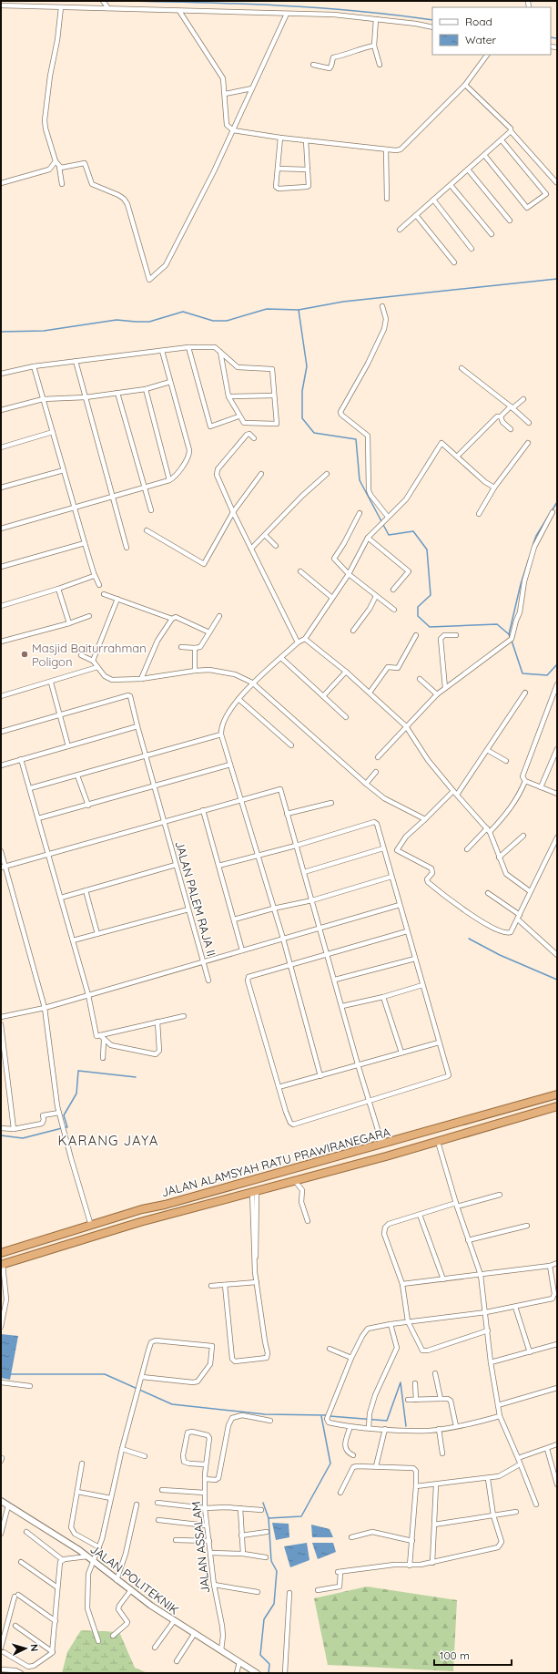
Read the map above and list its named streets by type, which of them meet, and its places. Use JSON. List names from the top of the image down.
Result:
{
  "streets": {
    "highway": ["JALAN ALAMSYAH RATU PRAWIRANEGARA"],
    "street": ["JALAN PALEM RAJA II", "JALAN ASSALAM", "JALAN POLITEKNIK"]
  },
  "crossings": [
    ["JALAN ASSALAM", "JALAN POLITEKNIK"]
  ],
  "districts": ["KARANG JAYA"],
  "places": ["Masjid Baiturrahman Poligon"],
  "legend": ["Road", "Water"],
  "scale_bar": "100 m",
  "north": "right"
}
